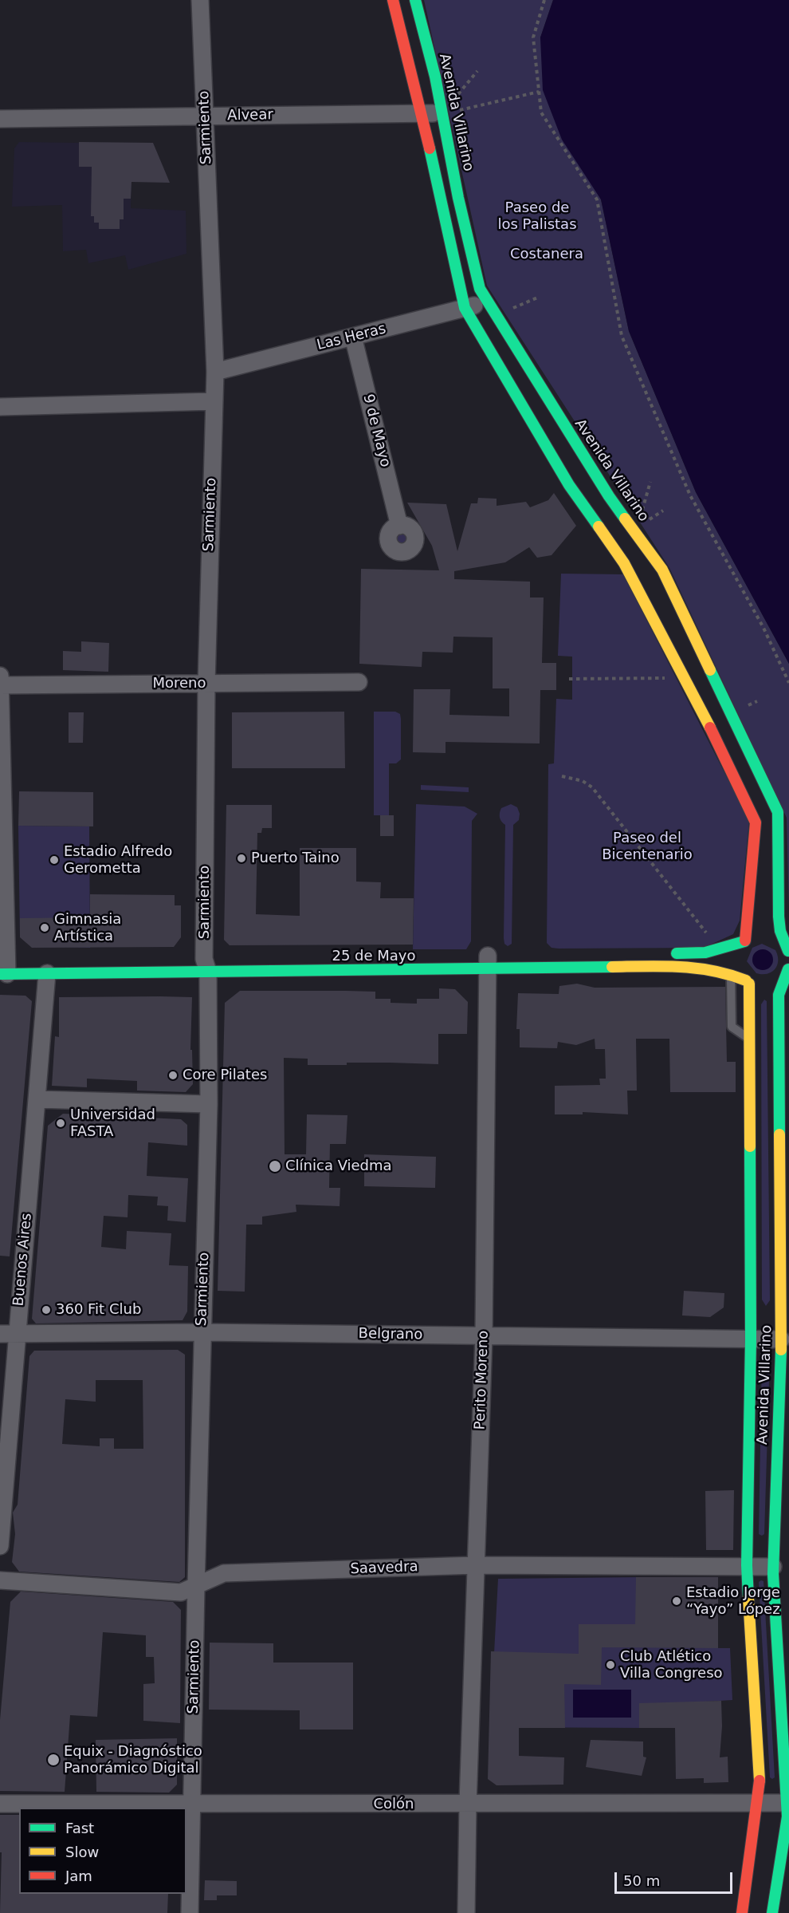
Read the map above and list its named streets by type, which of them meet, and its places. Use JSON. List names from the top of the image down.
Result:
{
  "streets": {
    "main road": ["Avenida Villarino", "25 de Mayo"],
    "street": [
      "Alvear",
      "Sarmiento",
      "Las Heras",
      "9 de Mayo",
      "Moreno",
      "Buenos Aires",
      "Belgrano",
      "Perito Moreno",
      "Saavedra",
      "Colón"
    ]
  },
  "crossings": [
    ["Avenida Villarino", "Alvear"],
    ["Avenida Villarino", "Las Heras"],
    ["Avenida Villarino", "25 de Mayo"],
    ["Avenida Villarino", "Belgrano"],
    ["Avenida Villarino", "Saavedra"],
    ["Avenida Villarino", "Colón"],
    ["Alvear", "Sarmiento"],
    ["Sarmiento", "Las Heras"],
    ["Sarmiento", "Moreno"],
    ["Sarmiento", "25 de Mayo"],
    ["Sarmiento", "Belgrano"],
    ["Sarmiento", "Saavedra"],
    ["Sarmiento", "Colón"],
    ["Las Heras", "9 de Mayo"],
    ["25 de Mayo", "Buenos Aires"],
    ["25 de Mayo", "Perito Moreno"],
    ["Buenos Aires", "Belgrano"],
    ["Belgrano", "Perito Moreno"],
    ["Perito Moreno", "Saavedra"],
    ["Perito Moreno", "Colón"]
  ],
  "parks": ["Paseo de los Palistas", "Costanera", "Paseo del Bicentenario"],
  "places": [
    "Puerto Taino",
    "Estadio Alfredo Gerometta",
    "Gimnasia Artística",
    "Core Pilates",
    "Universidad FASTA",
    "Clínica Viedma",
    "360 Fit Club",
    "Estadio Jorge “Yayo” López",
    "Club Atlético Villa Congreso",
    "Equix - Diagnóstico Panorámico Digital"
  ],
  "legend": ["Fast", "Slow", "Jam"],
  "scale_bar": "50 m"
}
